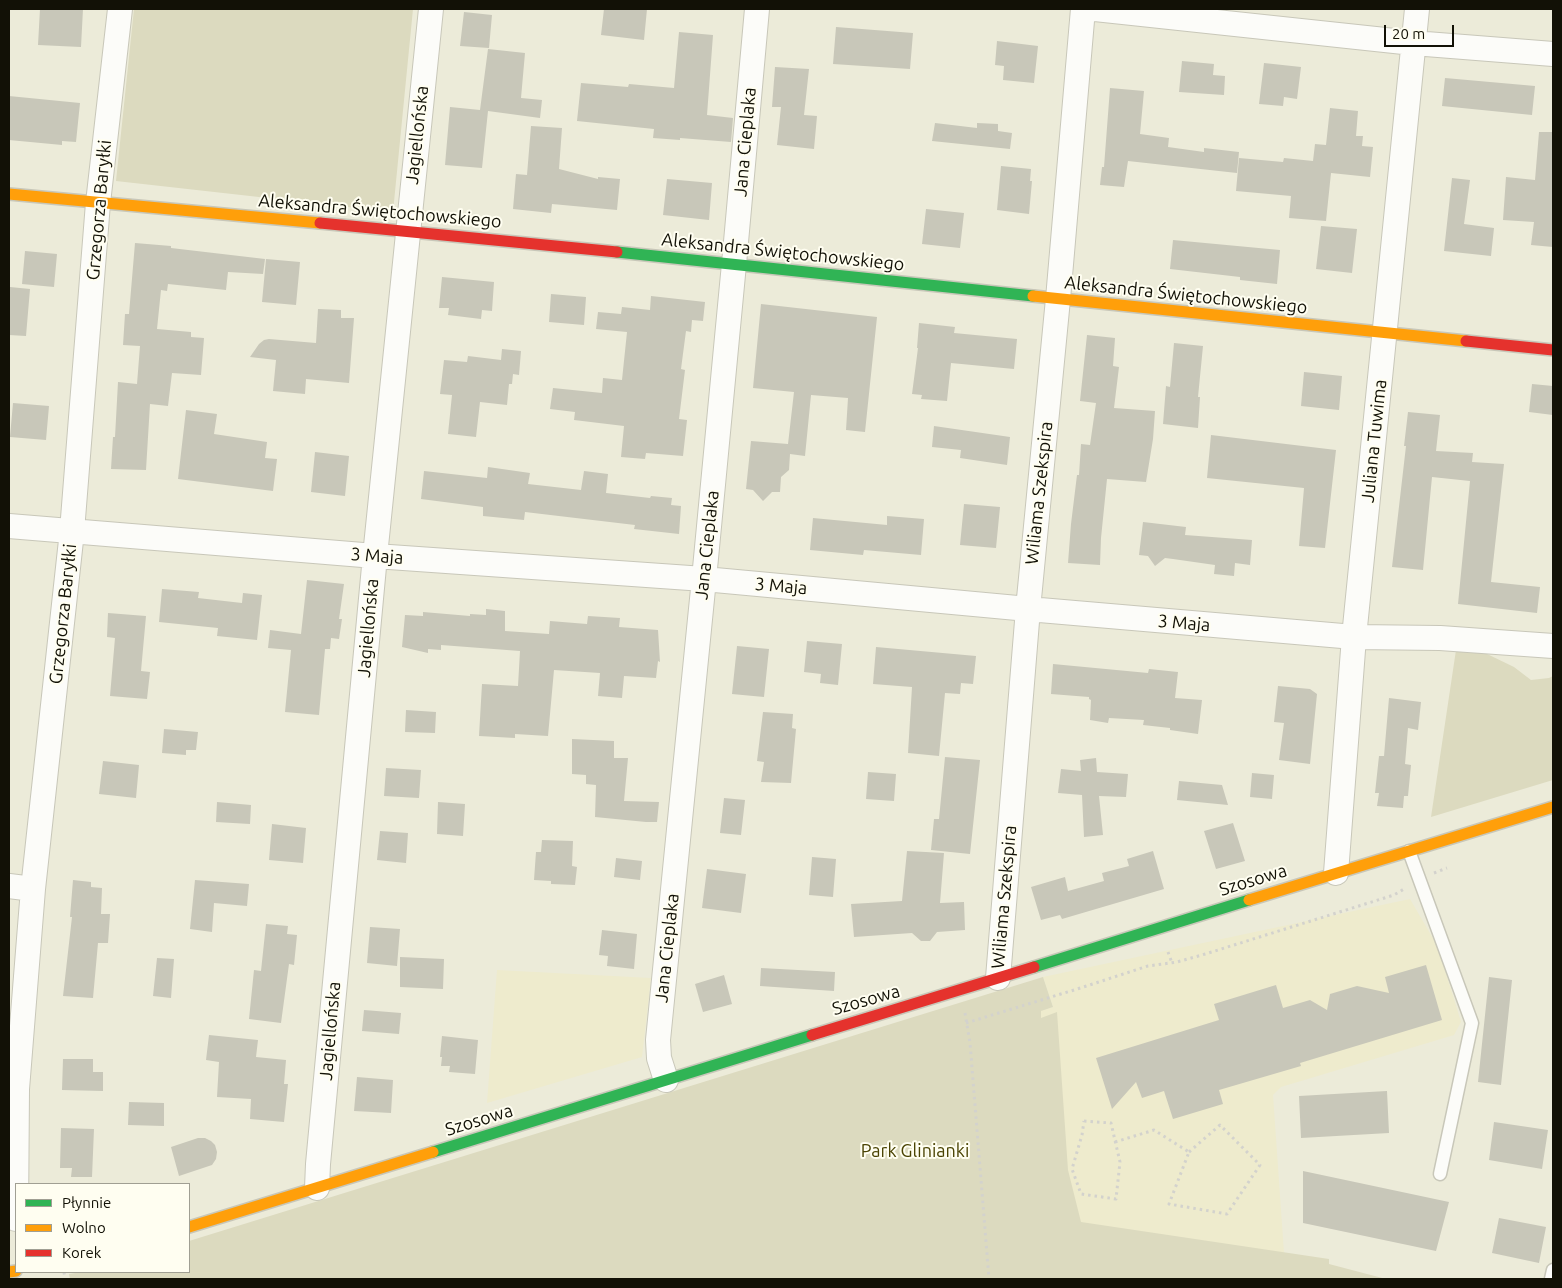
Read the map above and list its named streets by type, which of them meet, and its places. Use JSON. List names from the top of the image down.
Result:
{
  "streets": {
    "street": [
      "Jagiellońska",
      "Jana Cieplaka",
      "Grzegorza Baryłki",
      "Aleksandra Świętochowskiego",
      "Juliana Tuwima",
      "Wiliama Szekspira",
      "3 Maja",
      "Szosowa"
    ]
  },
  "crossings": [
    ["Jagiellońska", "Aleksandra Świętochowskiego"],
    ["Jagiellońska", "3 Maja"],
    ["Jagiellońska", "Szosowa"],
    ["Jana Cieplaka", "Aleksandra Świętochowskiego"],
    ["Jana Cieplaka", "3 Maja"],
    ["Jana Cieplaka", "Szosowa"],
    ["Grzegorza Baryłki", "Aleksandra Świętochowskiego"],
    ["Grzegorza Baryłki", "3 Maja"],
    ["Aleksandra Świętochowskiego", "Juliana Tuwima"],
    ["Aleksandra Świętochowskiego", "Wiliama Szekspira"],
    ["Juliana Tuwima", "3 Maja"],
    ["Juliana Tuwima", "Szosowa"],
    ["Wiliama Szekspira", "3 Maja"],
    ["Wiliama Szekspira", "Szosowa"]
  ],
  "parks": ["Park Glinianki"],
  "legend": ["Płynnie", "Wolno", "Korek"],
  "scale_bar": "20 m"
}
